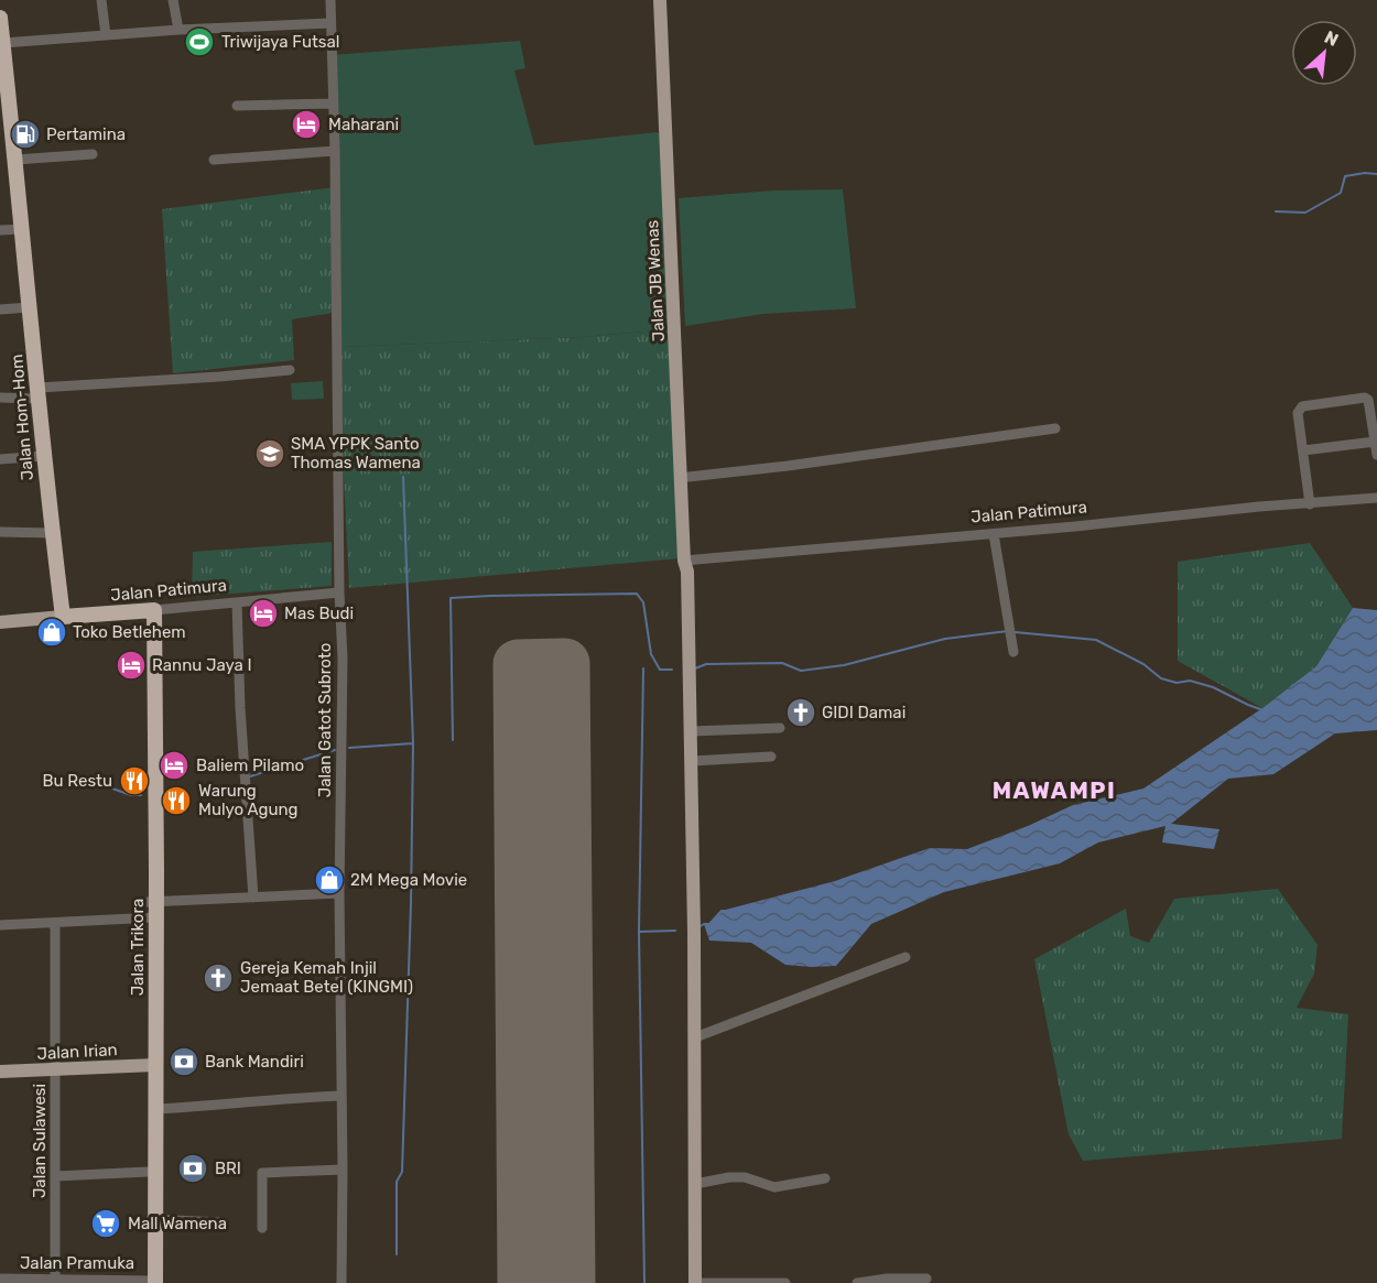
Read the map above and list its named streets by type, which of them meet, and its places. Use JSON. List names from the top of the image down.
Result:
{
  "streets": {
    "highway": ["Jalan Hom-Hom", "Jalan Patimura", "Jalan Trikora"],
    "main road": ["Jalan JB Wenas", "Jalan Irian"],
    "street": ["Jalan Gatot Subroto", "Jalan Sulawesi", "Jalan Pramuka"]
  },
  "crossings": [
    ["Jalan JB Wenas", "Jalan Patimura"],
    ["Jalan Hom-Hom", "Jalan Patimura"],
    ["Jalan Patimura", "Jalan Gatot Subroto"],
    ["Jalan Patimura", "Jalan Trikora"],
    ["Jalan Trikora", "Jalan Irian"],
    ["Jalan Trikora", "Jalan Pramuka"],
    ["Jalan Irian", "Jalan Sulawesi"],
    ["Jalan Sulawesi", "Jalan Pramuka"]
  ],
  "districts": ["MAWAMPI"],
  "places": {
    "sports": ["Triwijaya Futsal"],
    "hotel": [
      "Maharani",
      "Mas Budi",
      "Rannu Jaya I",
      "Baliem Pilamo"
    ],
    "fuel station": ["Pertamina"],
    "school or university": ["SMA YPPK Santo Thomas Wamena"],
    "shop": ["Toko Betlehem", "2M Mega Movie"],
    "church": ["GIDI Damai", "Gereja Kemah Injil Jemaat Betel (KINGMI)"],
    "restaurant": ["Bu Restu", "Warung Mulyo Agung"],
    "bank": ["Bank Mandiri", "BRI"],
    "supermarket": ["Mall Wamena"]
  },
  "north": "top right"
}
